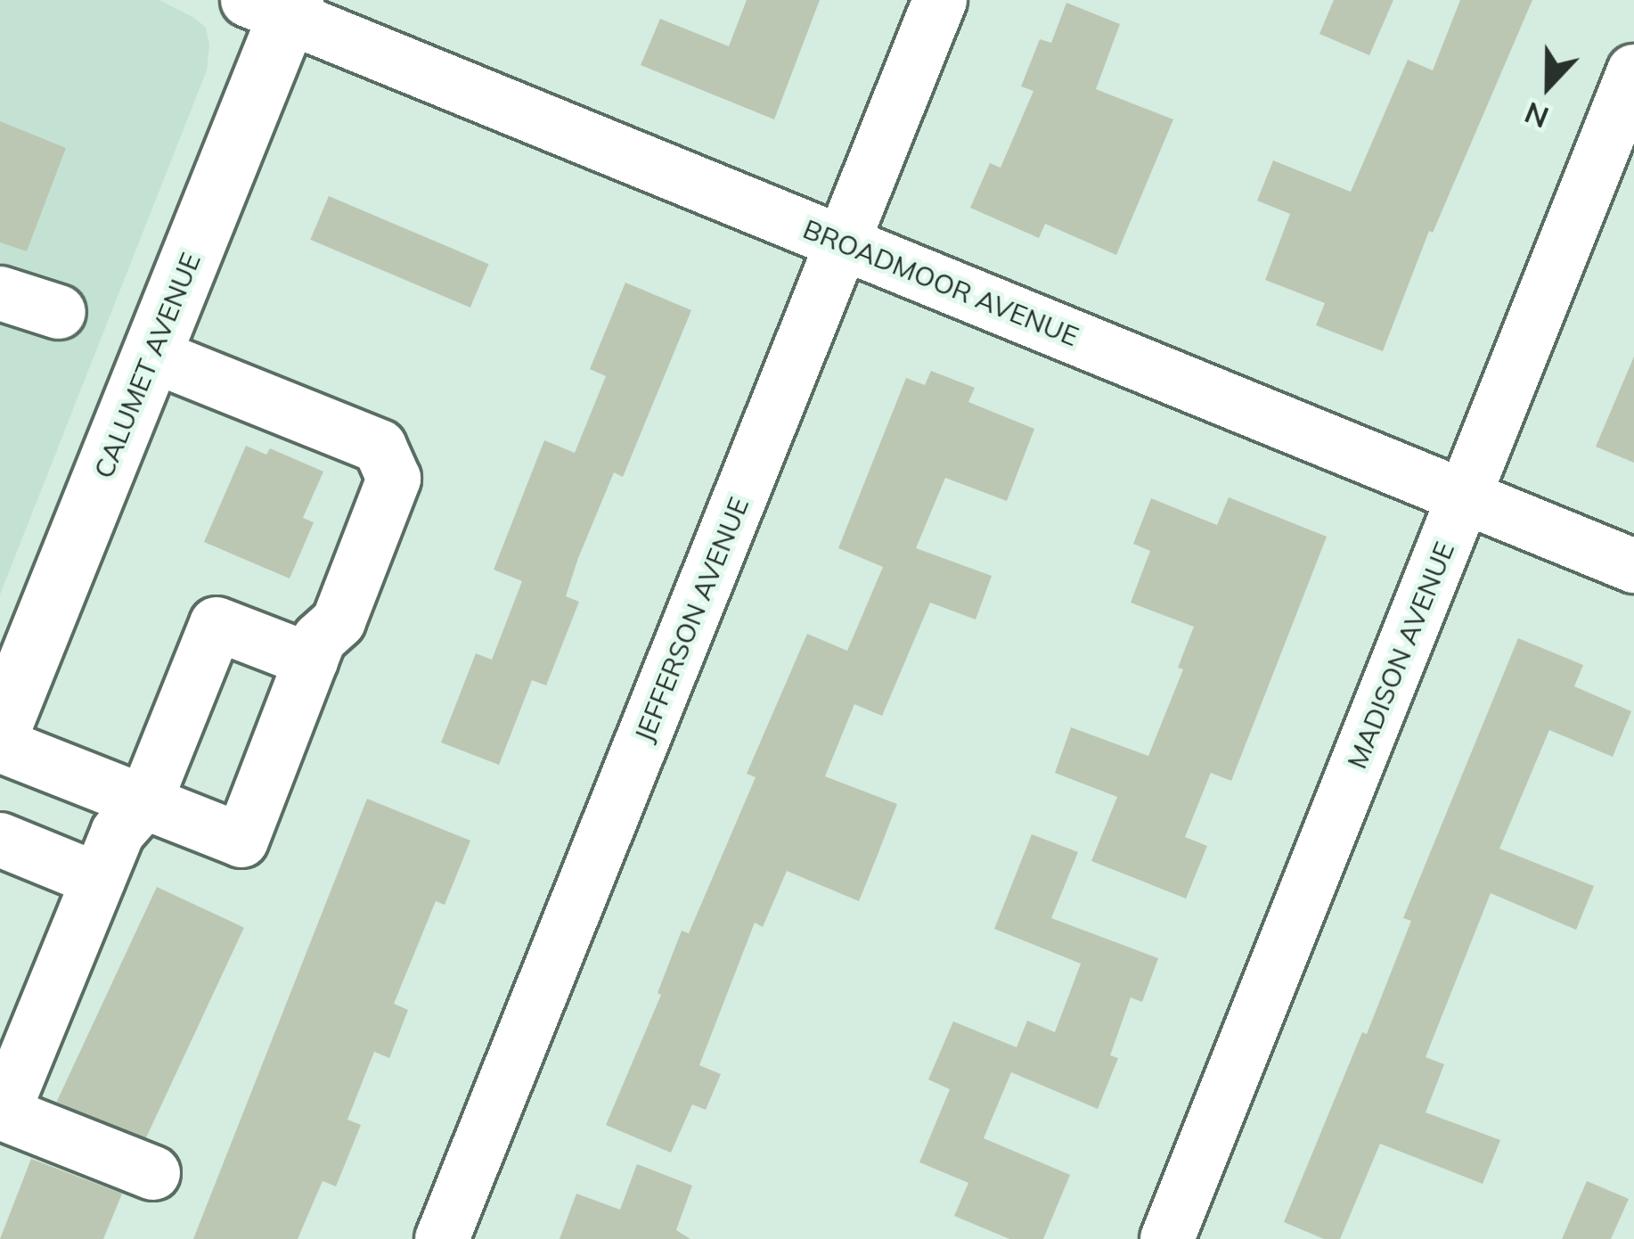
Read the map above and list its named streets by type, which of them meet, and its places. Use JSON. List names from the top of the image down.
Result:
{
  "streets": {
    "main road": ["CALUMET AVENUE"],
    "street": ["BROADMOOR AVENUE", "JEFFERSON AVENUE", "MADISON AVENUE"]
  },
  "crossings": [
    ["BROADMOOR AVENUE", "CALUMET AVENUE"],
    ["BROADMOOR AVENUE", "JEFFERSON AVENUE"],
    ["BROADMOOR AVENUE", "MADISON AVENUE"]
  ],
  "north": "bottom"
}
